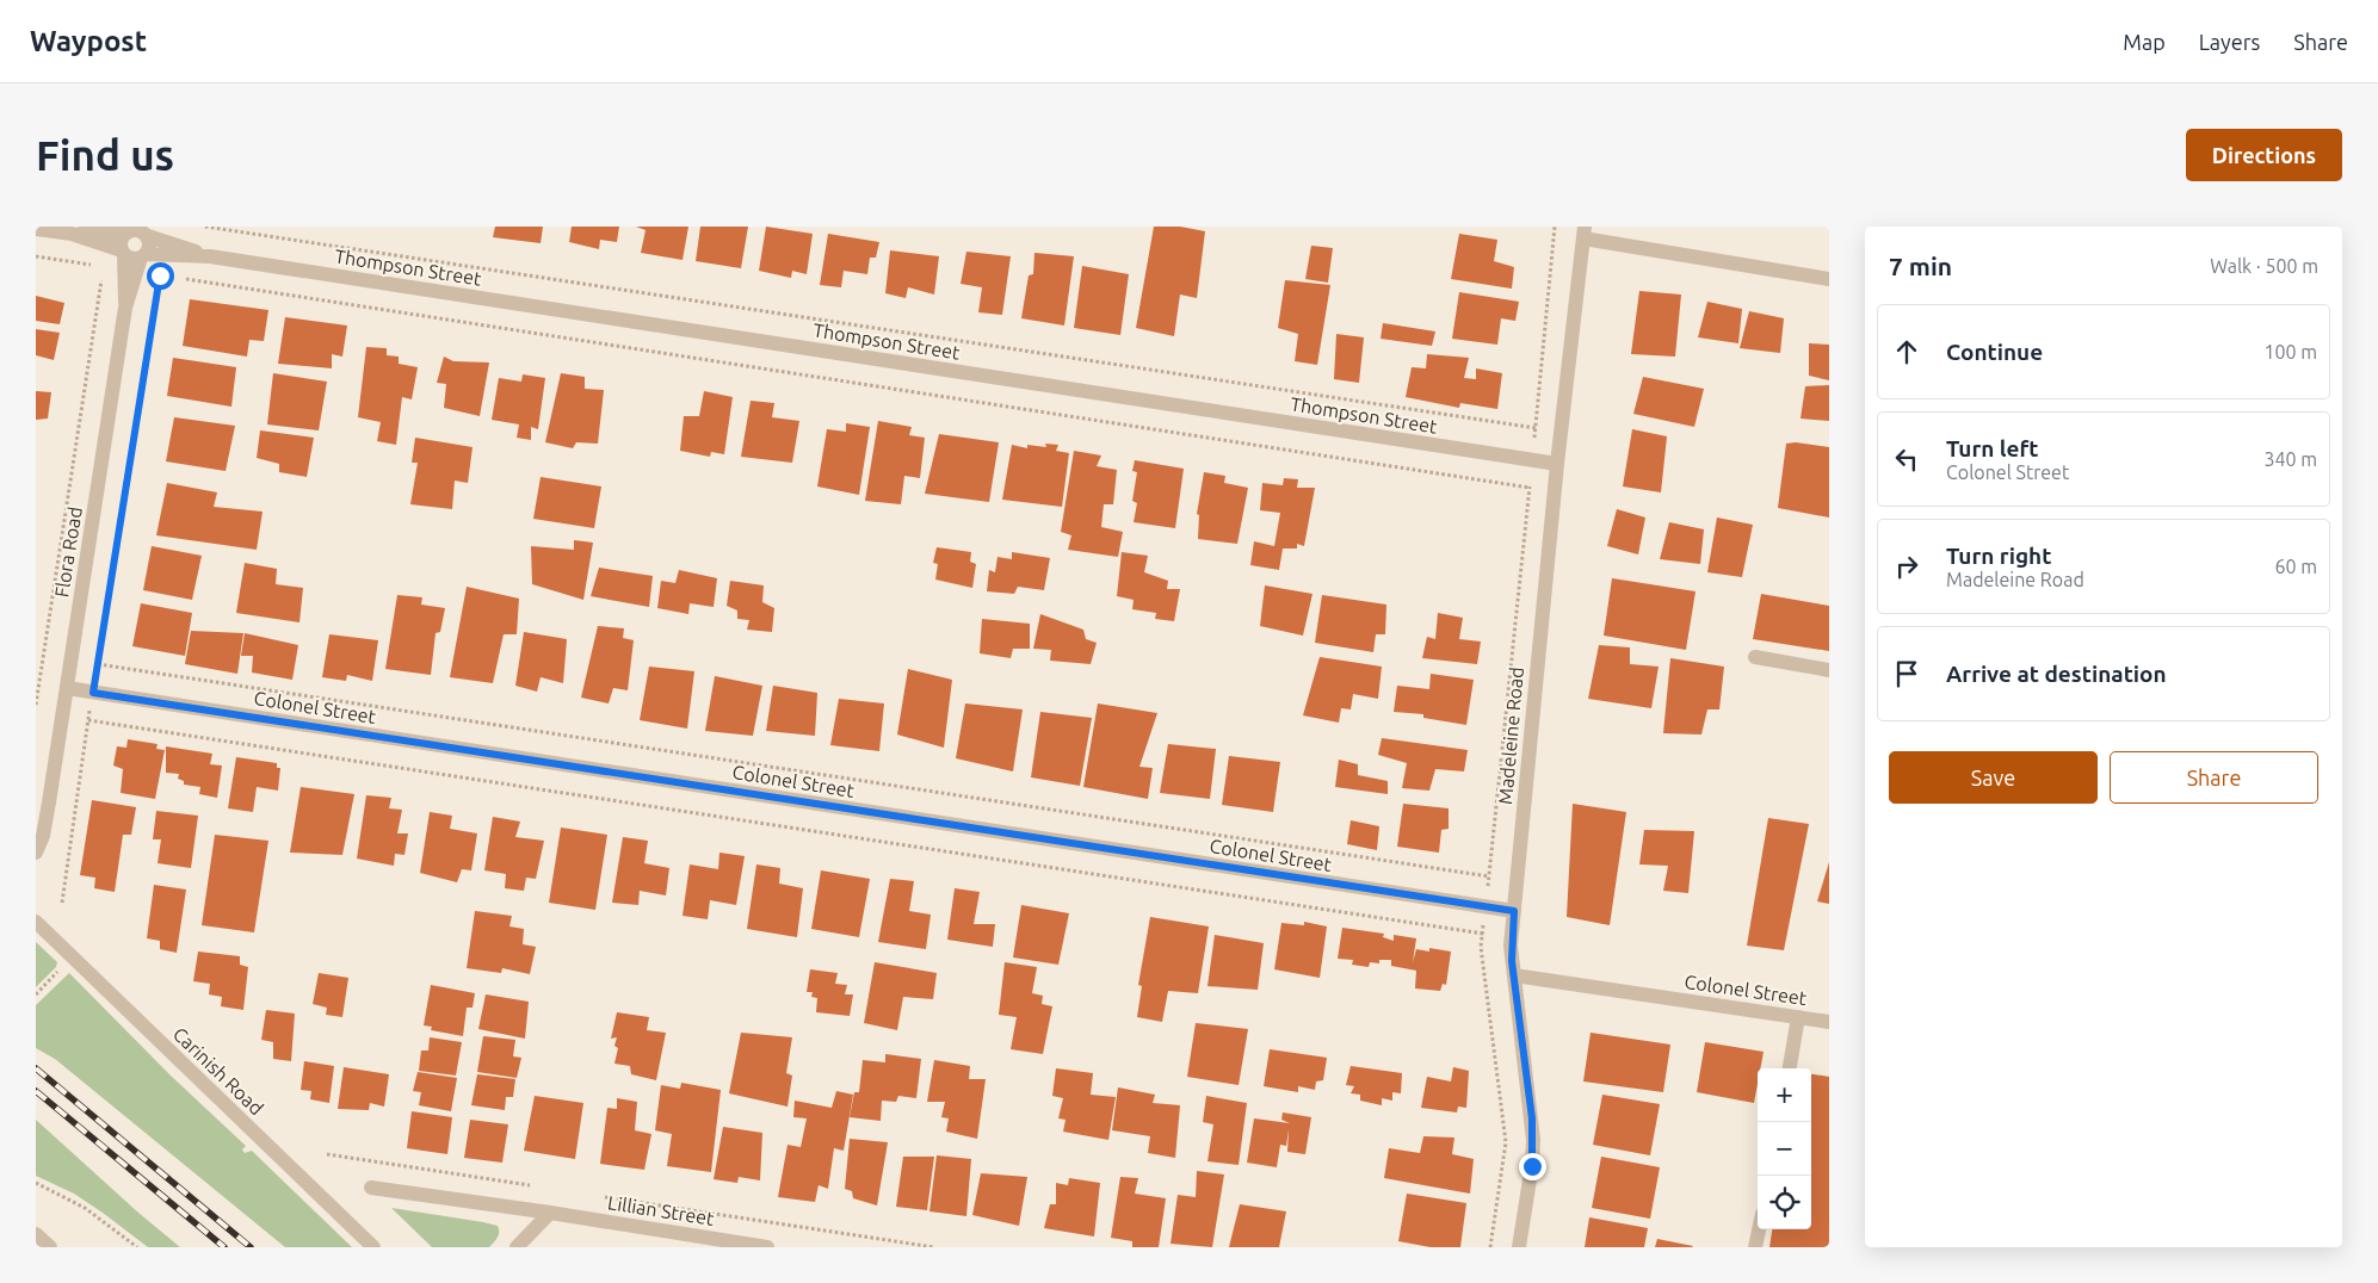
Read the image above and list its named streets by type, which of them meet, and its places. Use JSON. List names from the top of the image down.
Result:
{
  "streets": {
    "street": [
      "Thompson Street",
      "Flora Road",
      "Colonel Street",
      "Madeleine Road",
      "Carinish Road",
      "Lillian Street"
    ]
  },
  "crossings": [
    ["Thompson Street", "Flora Road"],
    ["Thompson Street", "Madeleine Road"],
    ["Flora Road", "Colonel Street"],
    ["Colonel Street", "Madeleine Road"]
  ],
  "page": {
    "header": "Waypost",
    "nav": ["Map", "Layers", "Share"],
    "buttons": [
      "Directions",
      ["Save", "Share"]
    ],
    "title": "Find us",
    "heading": ["7 min", "Walk · 500 m"],
    "list": [
      ["Continue", "100 m"],
      ["Turn left", "Colonel Street", "340 m"],
      ["Turn right", "Madeleine Road", "60 m"],
      "Arrive at destination"
    ],
    "map_buttons": ["+", "−"]
  }
}
